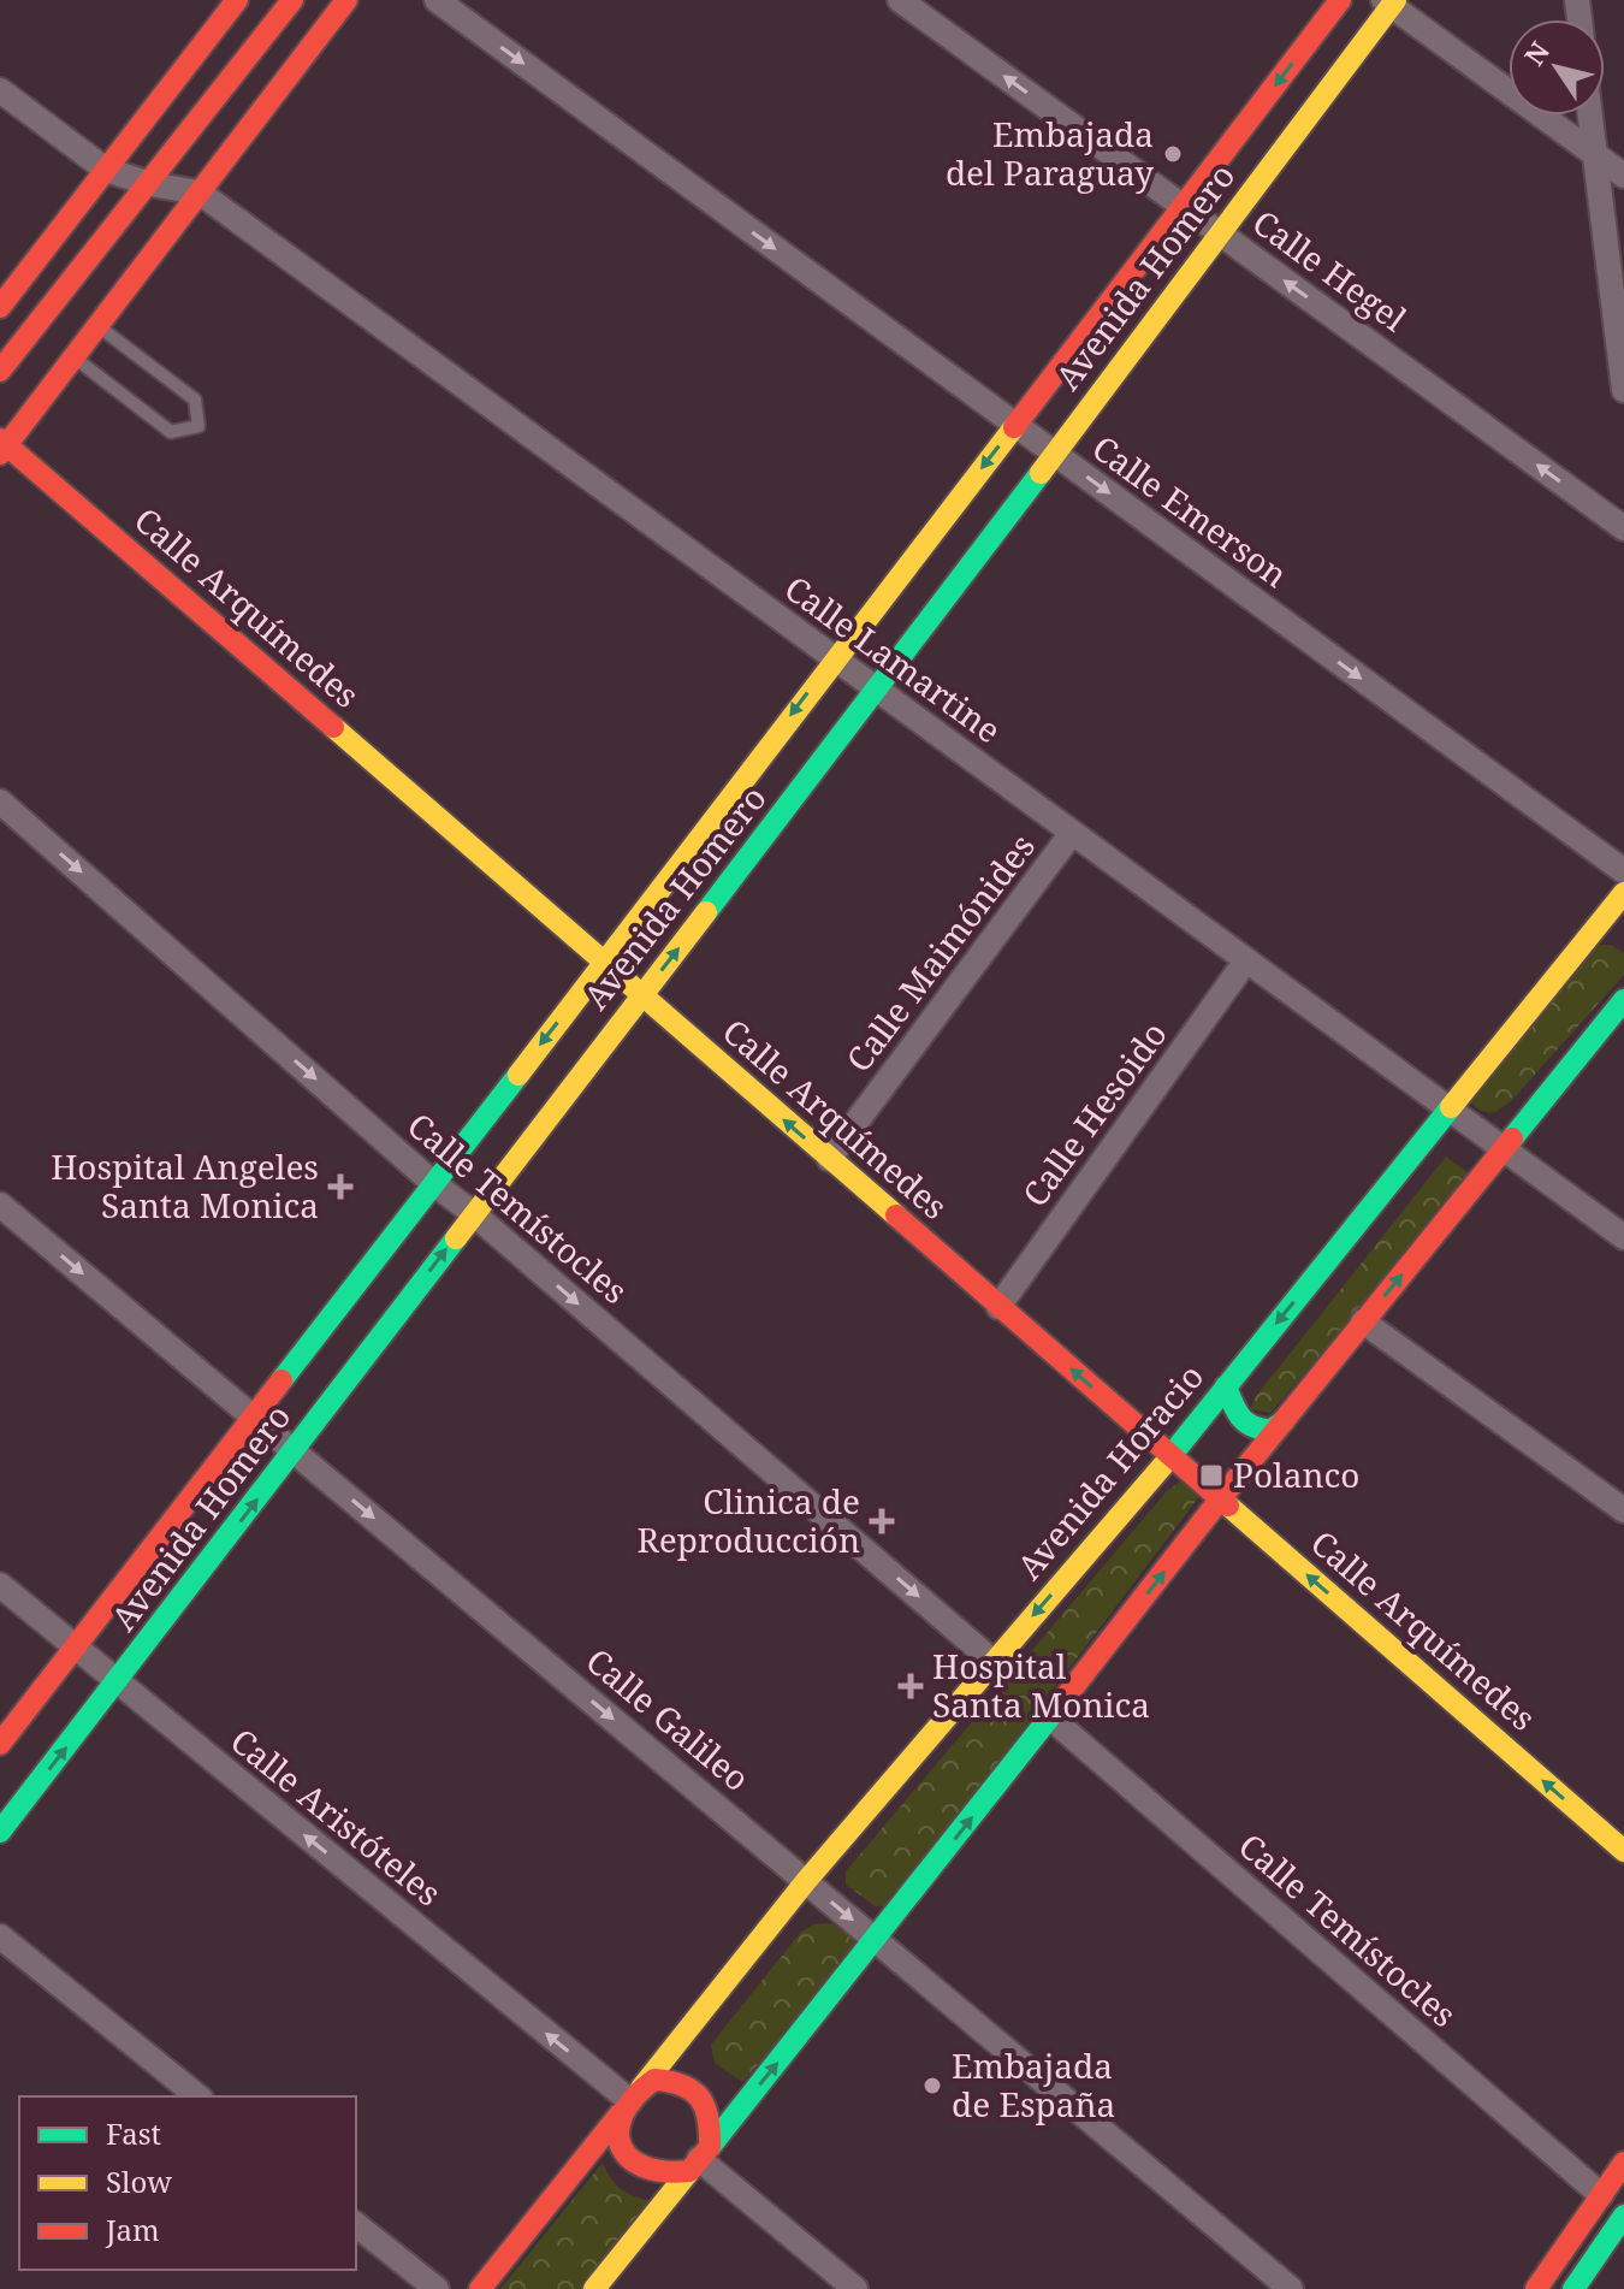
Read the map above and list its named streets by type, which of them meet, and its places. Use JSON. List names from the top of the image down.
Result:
{
  "streets": {
    "street": [
      "Calle Hegel",
      "Avenida Homero",
      "Calle Emerson",
      "Calle Arquímedes",
      "Calle Lamartine",
      "Calle Maimónides",
      "Calle Hesoido",
      "Calle Temístocles",
      "Avenida Horacio",
      "Calle Galileo",
      "Calle Aristóteles"
    ]
  },
  "crossings": [
    ["Calle Hegel", "Avenida Homero"],
    ["Avenida Homero", "Calle Emerson"],
    ["Avenida Homero", "Calle Arquímedes"],
    ["Avenida Homero", "Calle Lamartine"],
    ["Avenida Homero", "Calle Temístocles"],
    ["Avenida Homero", "Calle Galileo"],
    ["Avenida Homero", "Calle Aristóteles"],
    ["Calle Arquímedes", "Calle Maimónides"],
    ["Calle Arquímedes", "Calle Hesoido"],
    ["Calle Arquímedes", "Avenida Horacio"],
    ["Calle Lamartine", "Calle Maimónides"],
    ["Calle Lamartine", "Calle Hesoido"],
    ["Calle Lamartine", "Avenida Horacio"],
    ["Calle Temístocles", "Avenida Horacio"],
    ["Avenida Horacio", "Calle Galileo"],
    ["Avenida Horacio", "Calle Aristóteles"]
  ],
  "one_way": [
    "Calle Hegel",
    "Calle Emerson",
    "Calle Arquímedes",
    "Calle Temístocles",
    "Calle Galileo",
    "Calle Aristóteles"
  ],
  "places": {
    "other": ["Embajada del Paraguay", "Embajada de España"],
    "health": ["Hospital Angeles Santa Monica", "Clinica de Reproducción", "Hospital Santa Monica"],
    "transit": ["Polanco"]
  },
  "legend": ["Fast", "Slow", "Jam"],
  "north": "top left"
}
